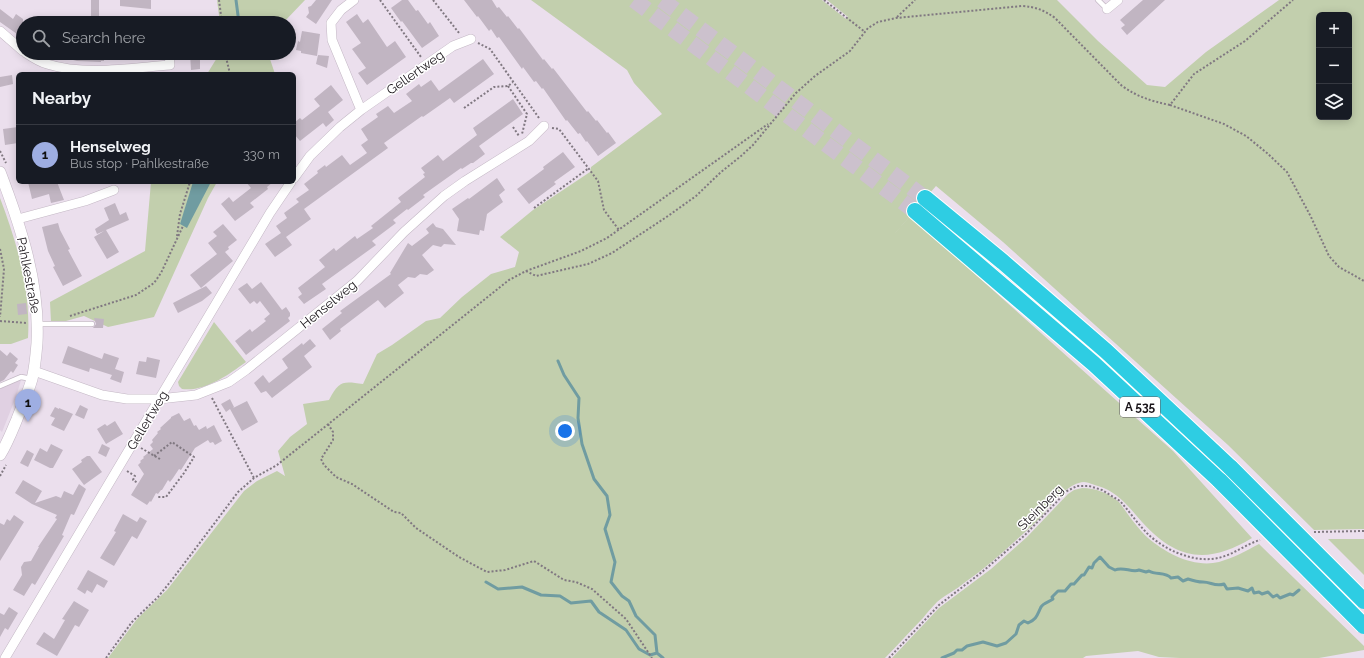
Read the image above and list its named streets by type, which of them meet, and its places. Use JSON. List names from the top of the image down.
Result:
{
  "streets": {
    "highway": ["A 535"],
    "street": ["Gellertweg", "Pahlkestraße", "Henselweg"],
    "path": ["Steinberg"]
  },
  "crossings": [
    ["Gellertweg", "Henselweg"],
    ["Pahlkestraße", "Henselweg"]
  ],
  "page": {
    "map_buttons": ["+", "−"],
    "search": "Search here",
    "heading": "Nearby",
    "list": [
      {
        "mark": "1",
        "name": "Henselweg",
        "note": "Bus stop · Pahlkestraße",
        "value": "330 m"
      }
    ],
    "pins": "1"
  }
}
